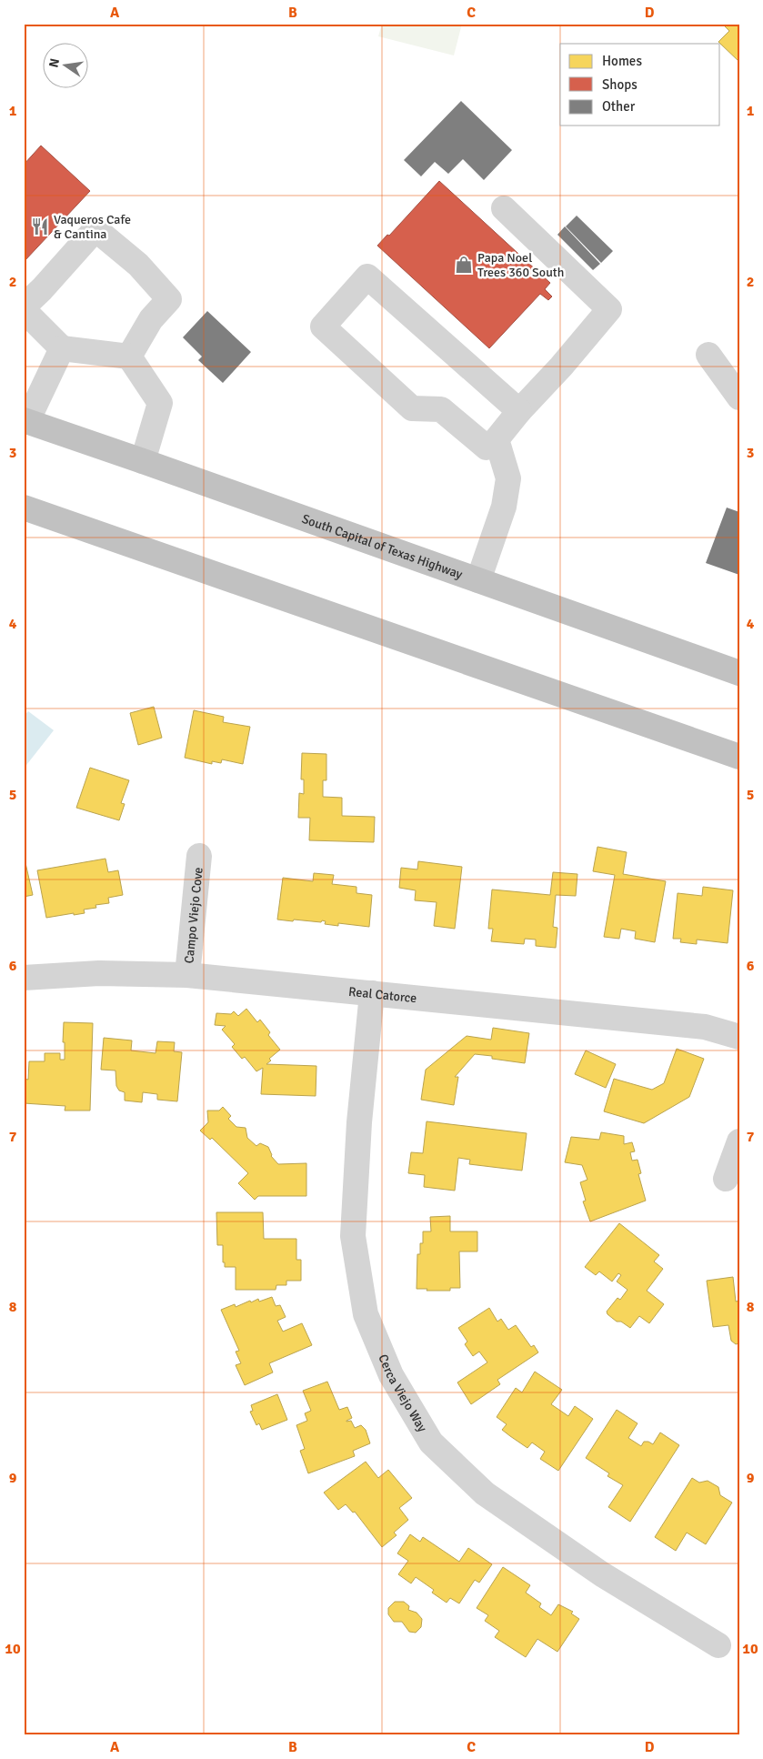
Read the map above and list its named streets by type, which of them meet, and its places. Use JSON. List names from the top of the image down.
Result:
{
  "streets": {
    "highway": ["South Capital of Texas Highway"],
    "street": ["Campo Viejo Cove", "Real Catorce", "Cerca Viejo Way"]
  },
  "crossings": [
    ["Campo Viejo Cove", "Real Catorce"],
    ["Real Catorce", "Cerca Viejo Way"]
  ],
  "places": {
    "restaurant": ["Vaqueros Cafe & Cantina"],
    "shop": ["Papa Noel Trees 360 South"]
  },
  "legend": ["Homes", "Shops", "Other"],
  "north": "left",
  "grid": {
    "columns": [
      "A",
      "B",
      "C",
      "D"
    ],
    "rows": [
      "1",
      "2",
      "3",
      "4",
      "5",
      "6",
      "7",
      "8",
      "9",
      "10"
    ]
  }
}
